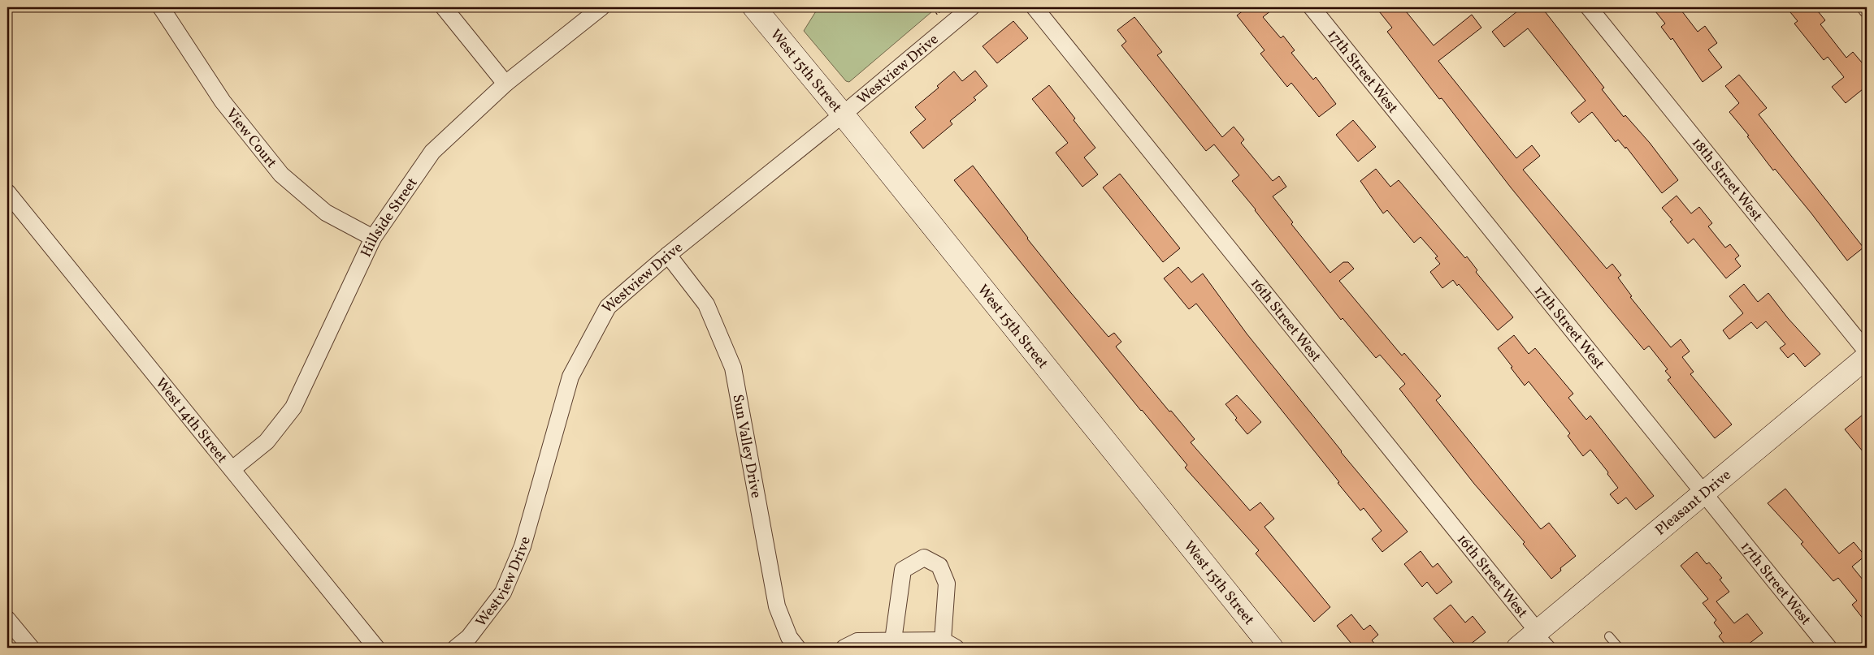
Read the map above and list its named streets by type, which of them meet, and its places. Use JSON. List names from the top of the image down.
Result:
{
  "streets": {
    "street": [
      "Westview Drive",
      "West 15th Street",
      "17th Street West",
      "View Court",
      "18th Street West",
      "Hillside Street",
      "16th Street West",
      "West 14th Street",
      "Sun Valley Drive",
      "Pleasant Drive"
    ]
  },
  "crossings": [
    ["Westview Drive", "West 15th Street"],
    ["Westview Drive", "Sun Valley Drive"],
    ["17th Street West", "Pleasant Drive"],
    ["View Court", "Hillside Street"],
    ["Hillside Street", "West 14th Street"],
    ["16th Street West", "Pleasant Drive"]
  ]
}
